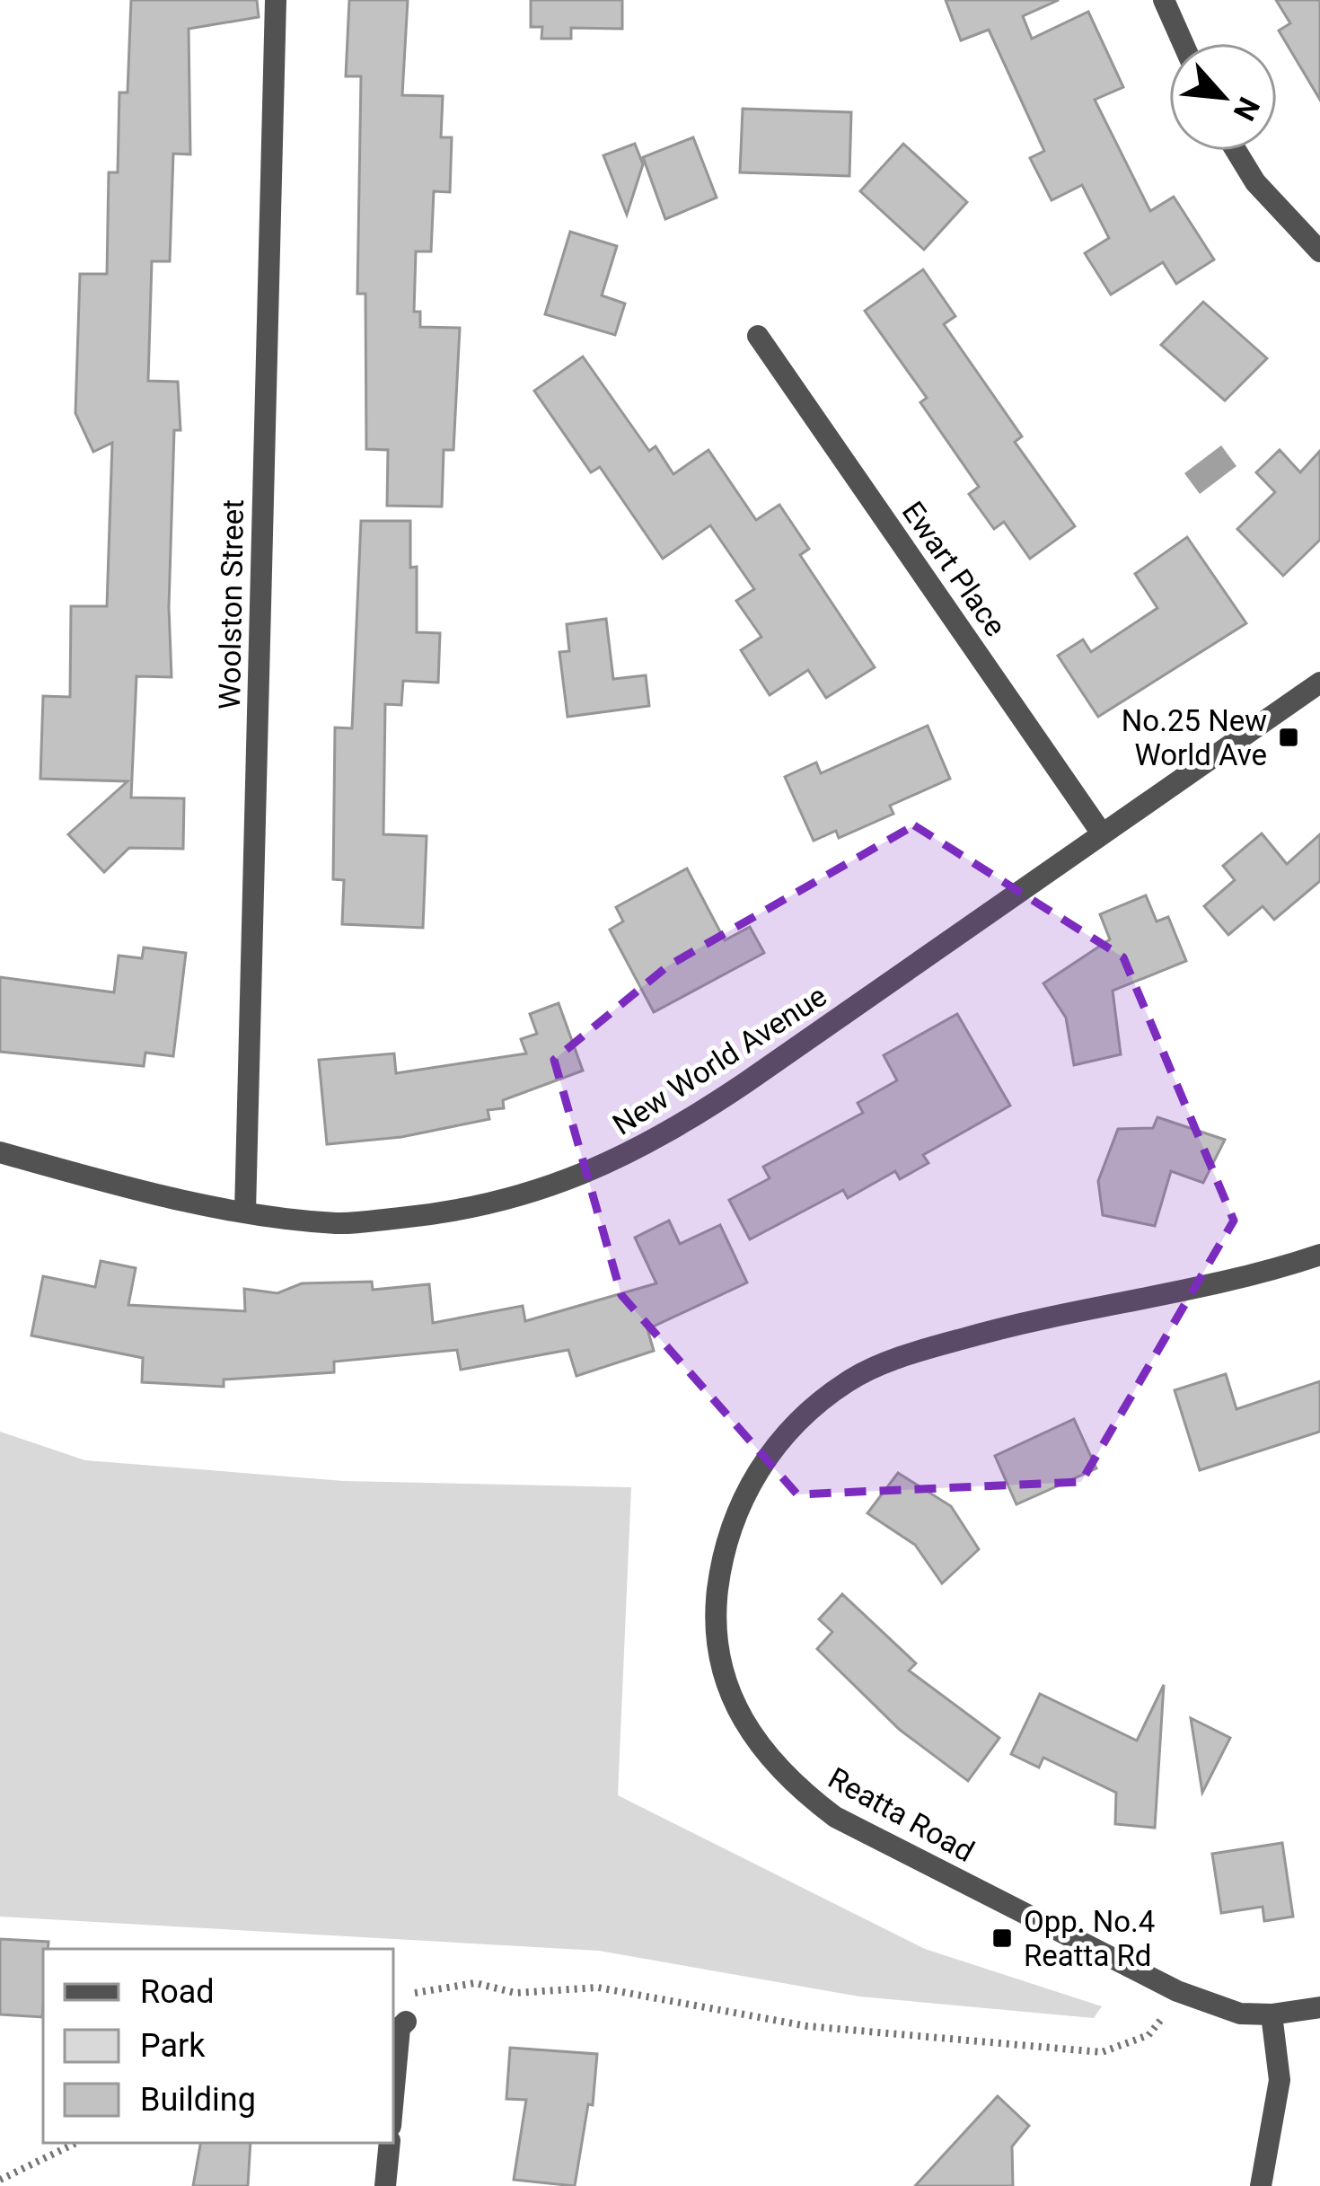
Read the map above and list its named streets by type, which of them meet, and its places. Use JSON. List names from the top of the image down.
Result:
{
  "streets": {
    "street": [
      "Ewart Place",
      "Woolston Street",
      "New World Avenue",
      "Reatta Road"
    ]
  },
  "crossings": [
    ["Ewart Place", "New World Avenue"],
    ["Woolston Street", "New World Avenue"]
  ],
  "places": {
    "transit": ["No.25 New World Ave", "Opp. No.4 Reatta Rd"]
  },
  "legend": ["Road", "Park", "Building"],
  "north": "bottom right"
}
